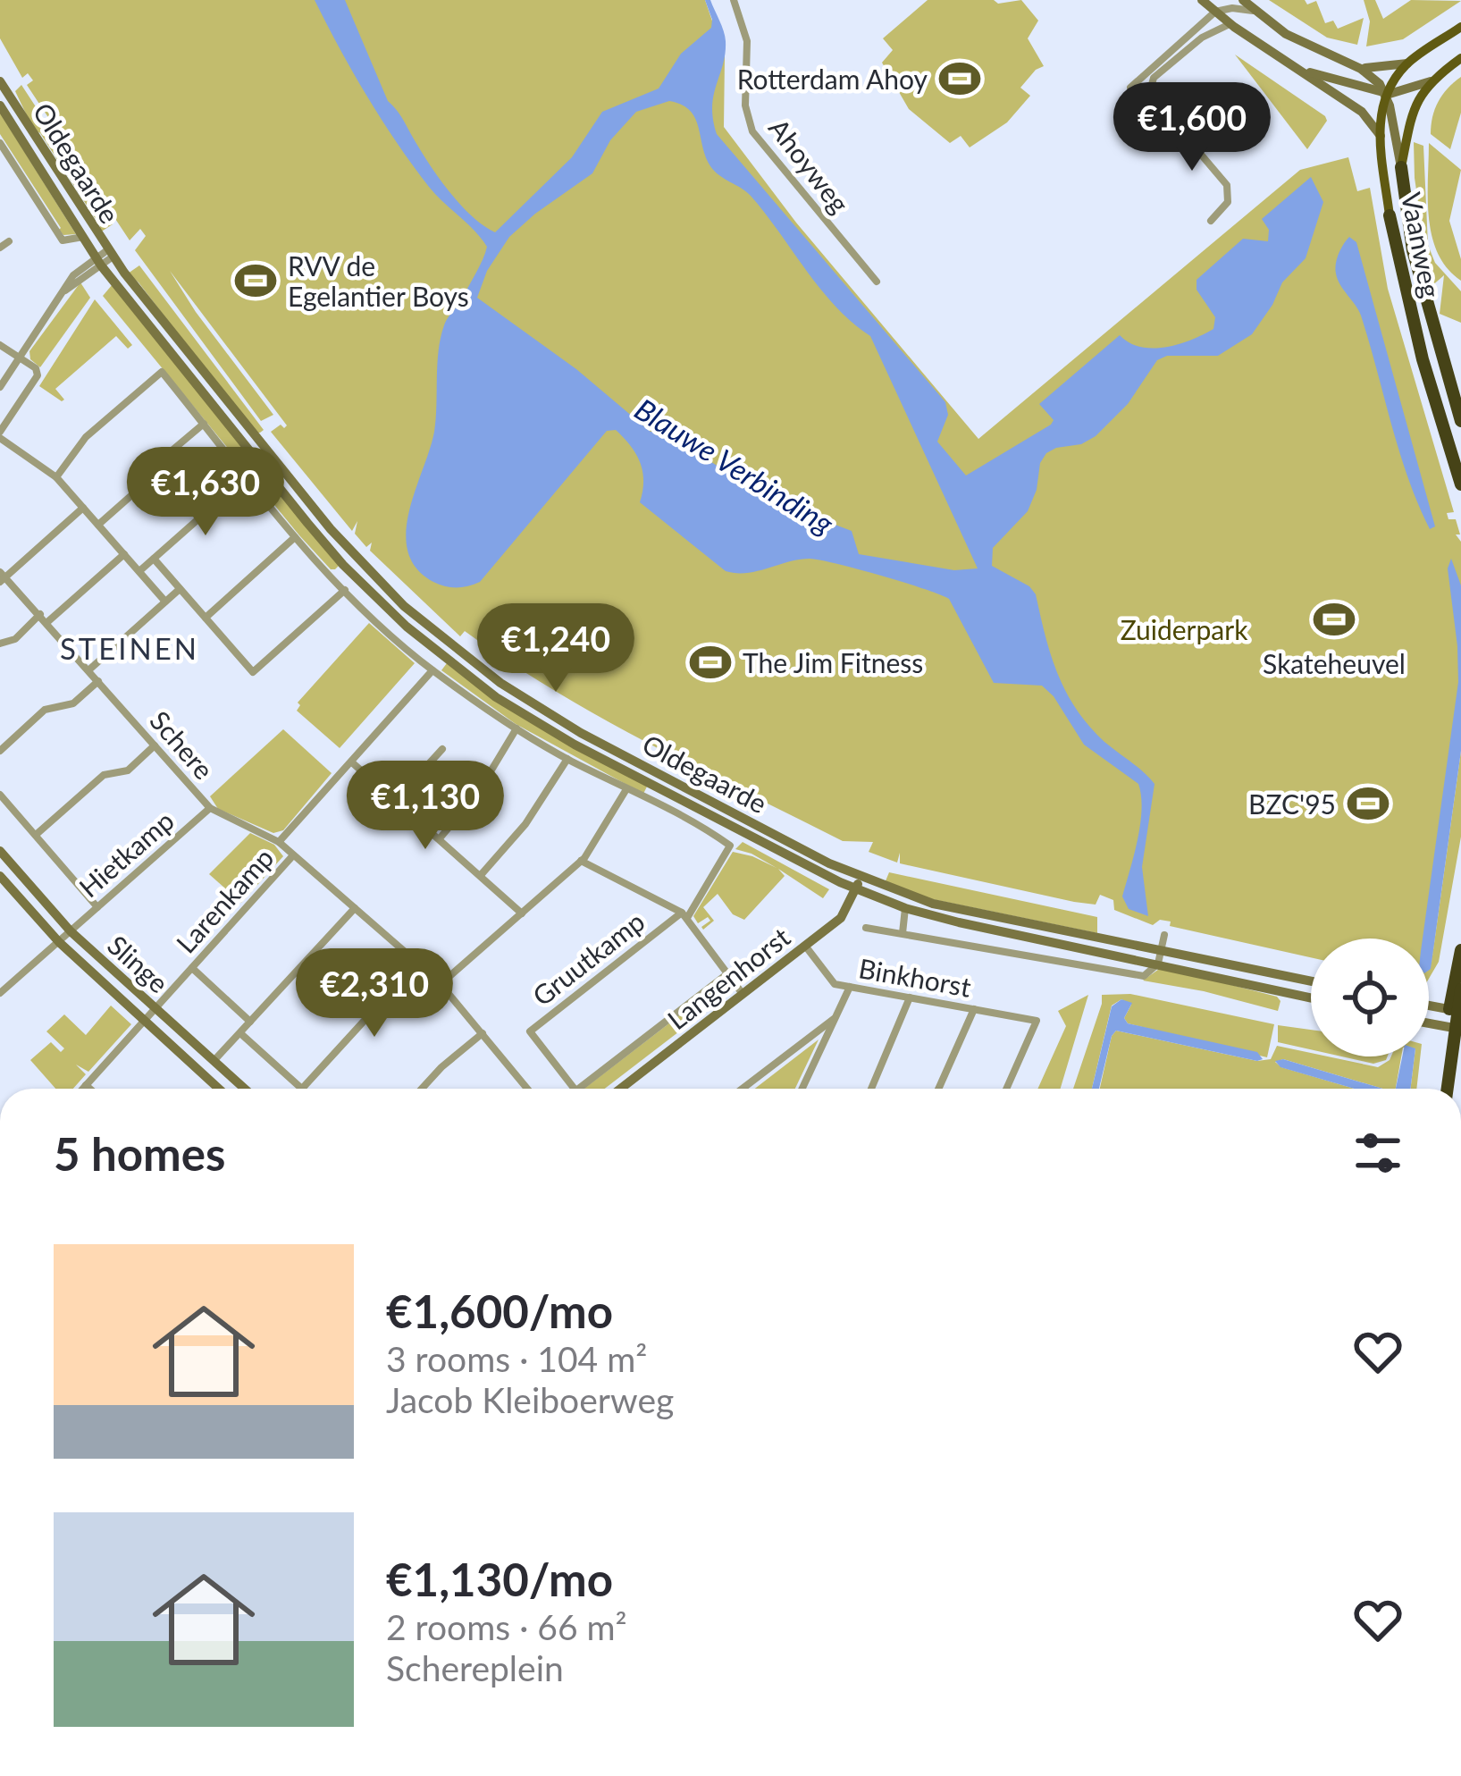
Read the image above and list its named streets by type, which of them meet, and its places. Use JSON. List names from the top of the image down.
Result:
{
  "streets": {
    "highway": ["Vaanweg"],
    "main road": ["Oldegaarde", "Slinge", "Langenhorst"],
    "street": [
      "Ahoyweg",
      "Schere",
      "Hietkamp",
      "Larenkamp",
      "Gruutkamp",
      "Binkhorst"
    ]
  },
  "crossings": [
    ["Oldegaarde", "Gruutkamp"],
    ["Oldegaarde", "Langenhorst"],
    ["Schere", "Hietkamp"],
    ["Schere", "Larenkamp"],
    ["Hietkamp", "Slinge"],
    ["Larenkamp", "Slinge"],
    ["Binkhorst", "Langenhorst"]
  ],
  "districts": ["STEINEN"],
  "water": ["Blauwe Verbinding"],
  "parks": ["Zuiderpark"],
  "places": {
    "sports": [
      "Rotterdam Ahoy",
      "RVV de Egelantier Boys",
      "Skateheuvel",
      "The Jim Fitness",
      "BZC'95"
    ]
  },
  "page": {
    "price": [
      "€1,600",
      "€1,630",
      "€1,240",
      "€1,130",
      "€2,310"
    ],
    "heading": "5 homes",
    "list": [
      {
        "name": "€1,600/mo",
        "note": "3 rooms · 104 m² · Jacob Kleiboerweg"
      },
      {
        "name": "€1,130/mo",
        "note": "2 rooms · 66 m² · Schereplein"
      }
    ]
  }
}
